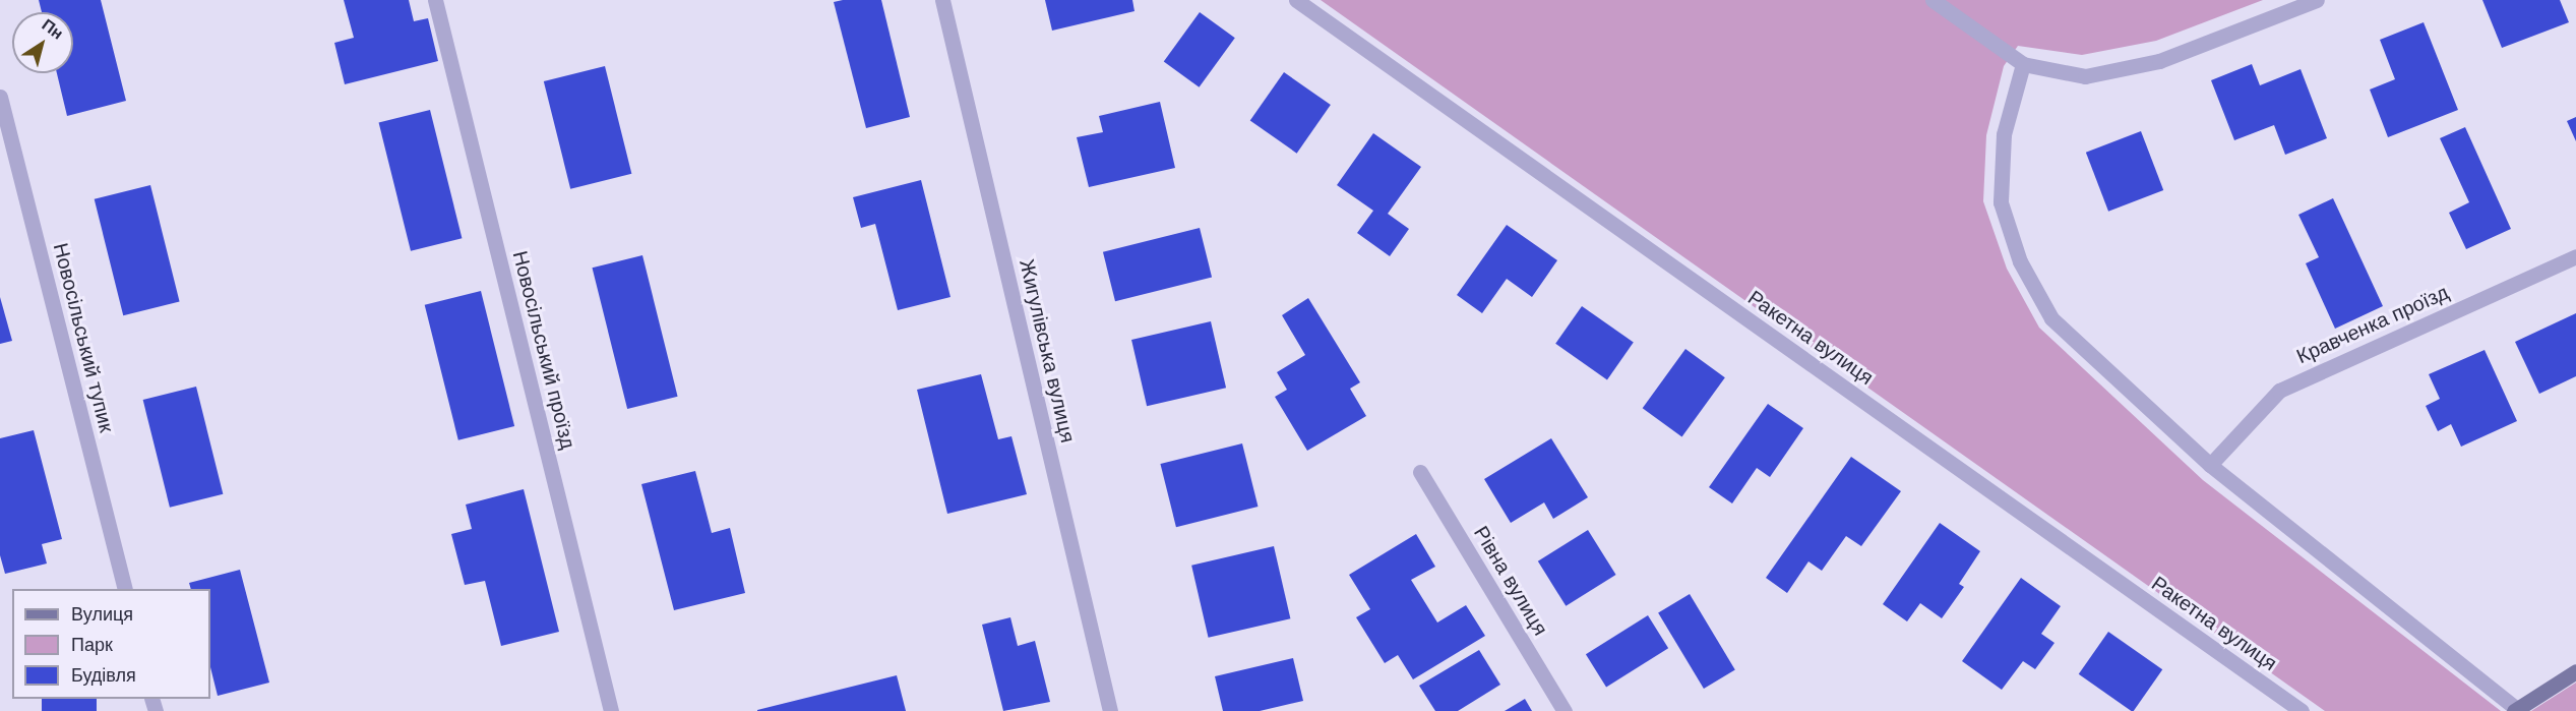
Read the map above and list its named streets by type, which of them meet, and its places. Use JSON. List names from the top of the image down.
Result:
{
  "streets": {
    "street": [
      "Кравченка проїзд",
      "Новосільський тупик",
      "Ракетна вулиця",
      "Новосільський проїзд",
      "Жигулівська вулиця",
      "Рівна вулиця"
    ]
  },
  "legend": ["Вулиця", "Парк", "Будівля"],
  "north": "top right"
}
